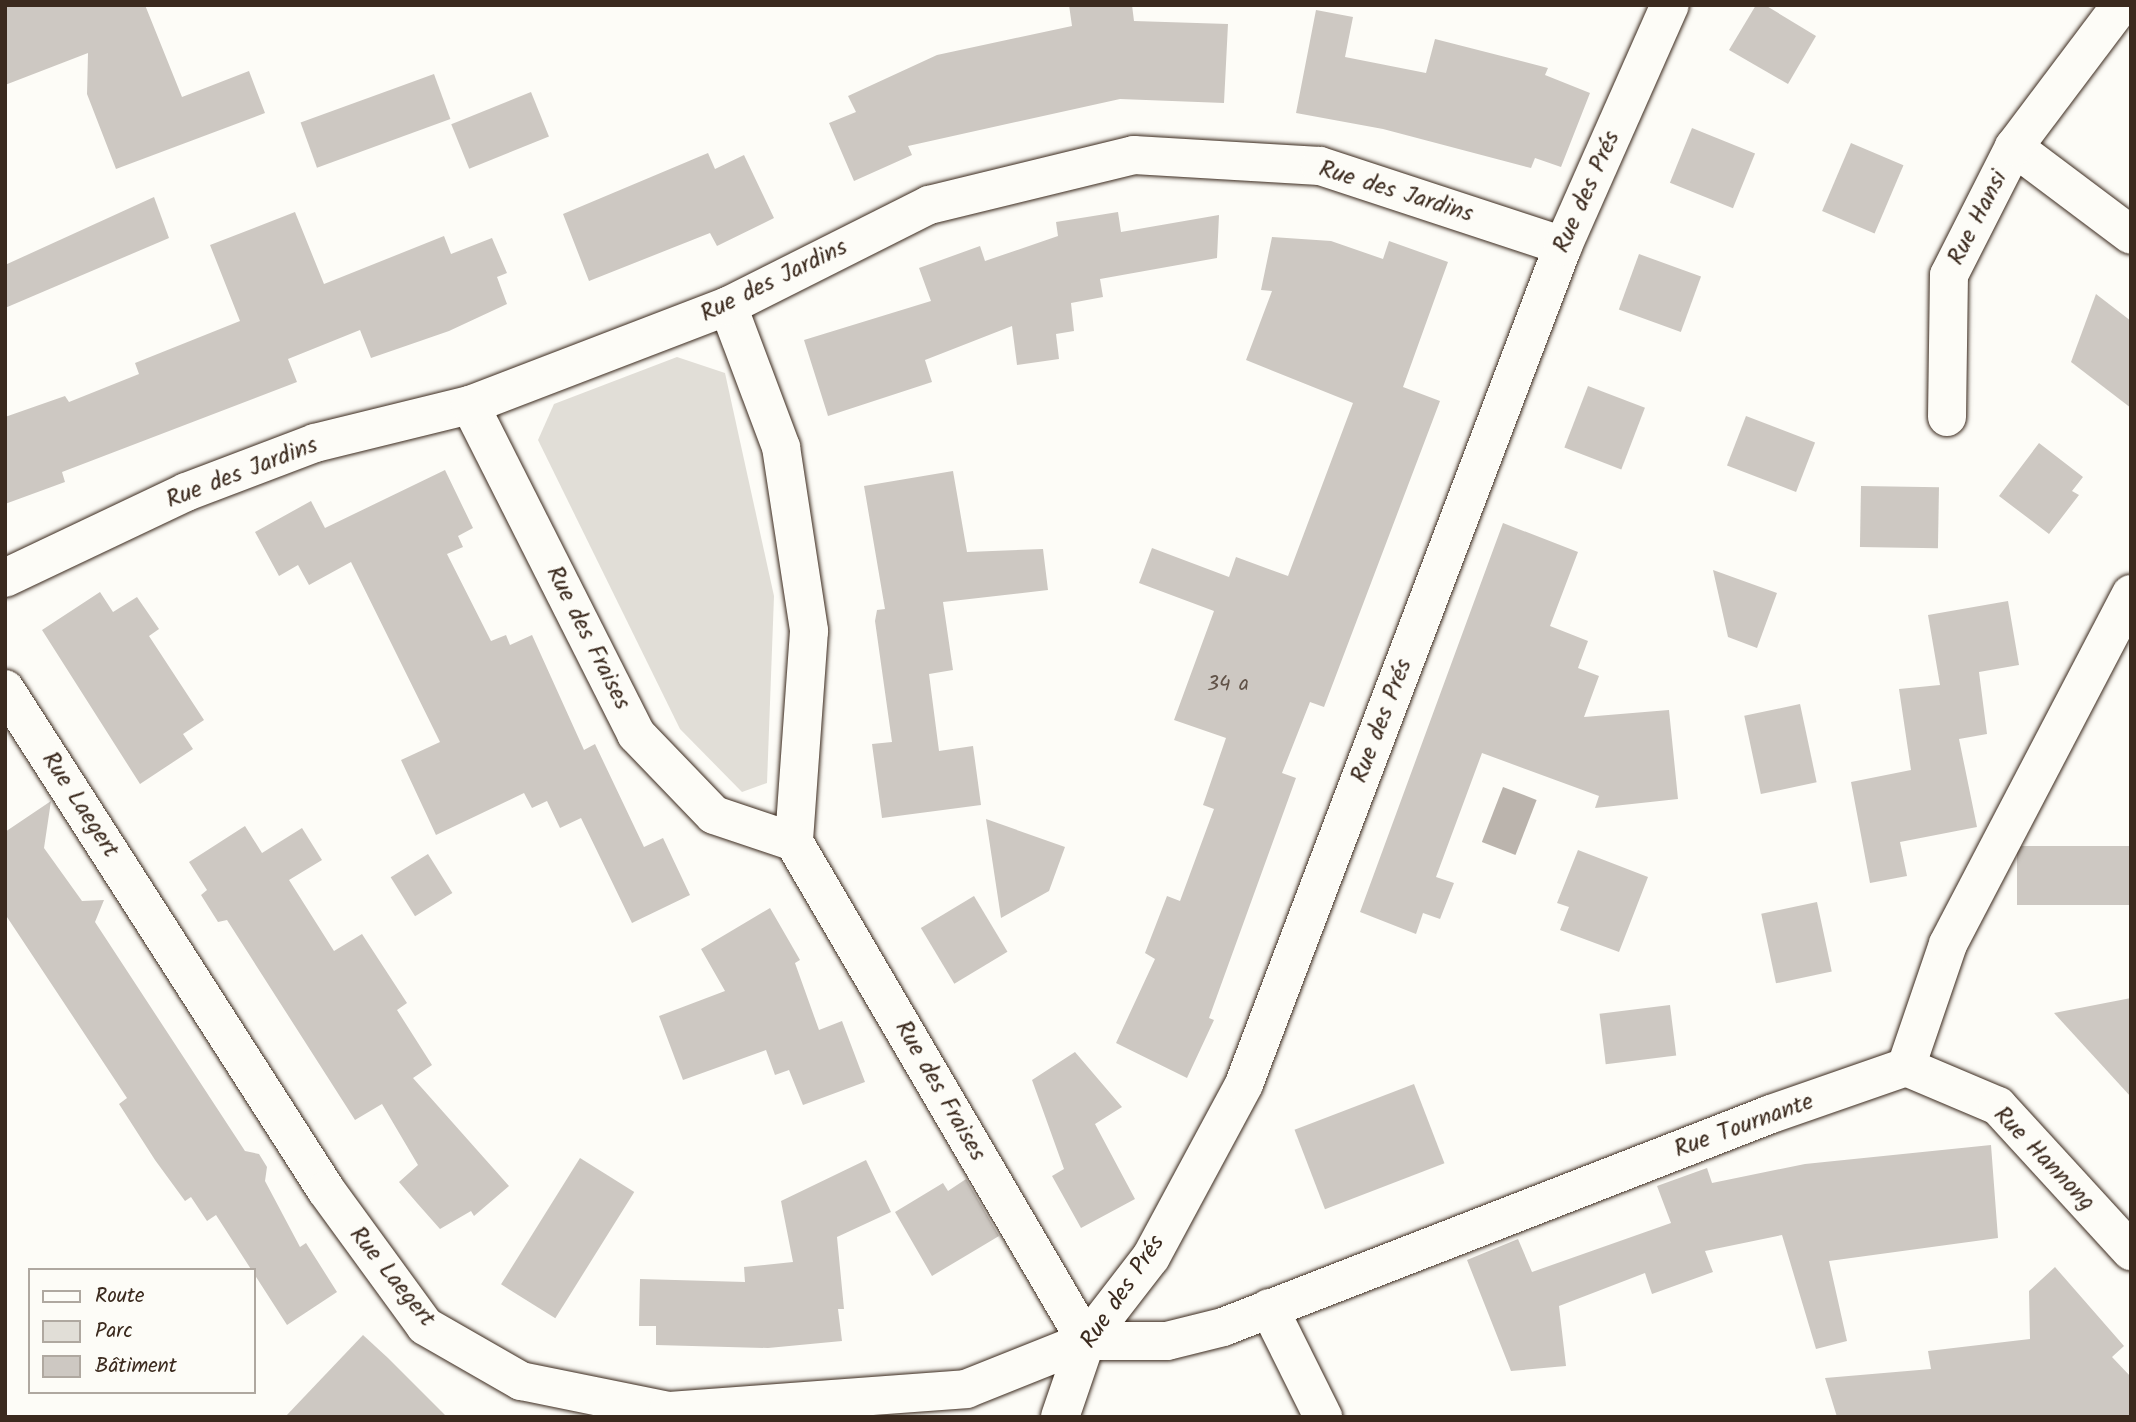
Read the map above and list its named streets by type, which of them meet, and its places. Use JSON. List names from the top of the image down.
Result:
{
  "streets": {
    "street": [
      "Rue des Jardins",
      "Rue des Prés",
      "Rue Hansi",
      "Rue des Fraises",
      "Rue Laegert",
      "Rue Tournante",
      "Rue Hannong"
    ]
  },
  "crossings": [
    ["Rue des Jardins", "Rue des Prés"],
    ["Rue des Jardins", "Rue des Fraises"],
    ["Rue des Prés", "Rue des Fraises"],
    ["Rue des Prés", "Rue Laegert"],
    ["Rue des Prés", "Rue Tournante"],
    ["Rue des Fraises", "Rue Laegert"],
    ["Rue des Fraises", "Rue Tournante"],
    ["Rue Laegert", "Rue Tournante"],
    ["Rue Tournante", "Rue Hannong"]
  ],
  "house_numbers": ["34 a"],
  "legend": ["Route", "Parc", "Bâtiment"]
}
